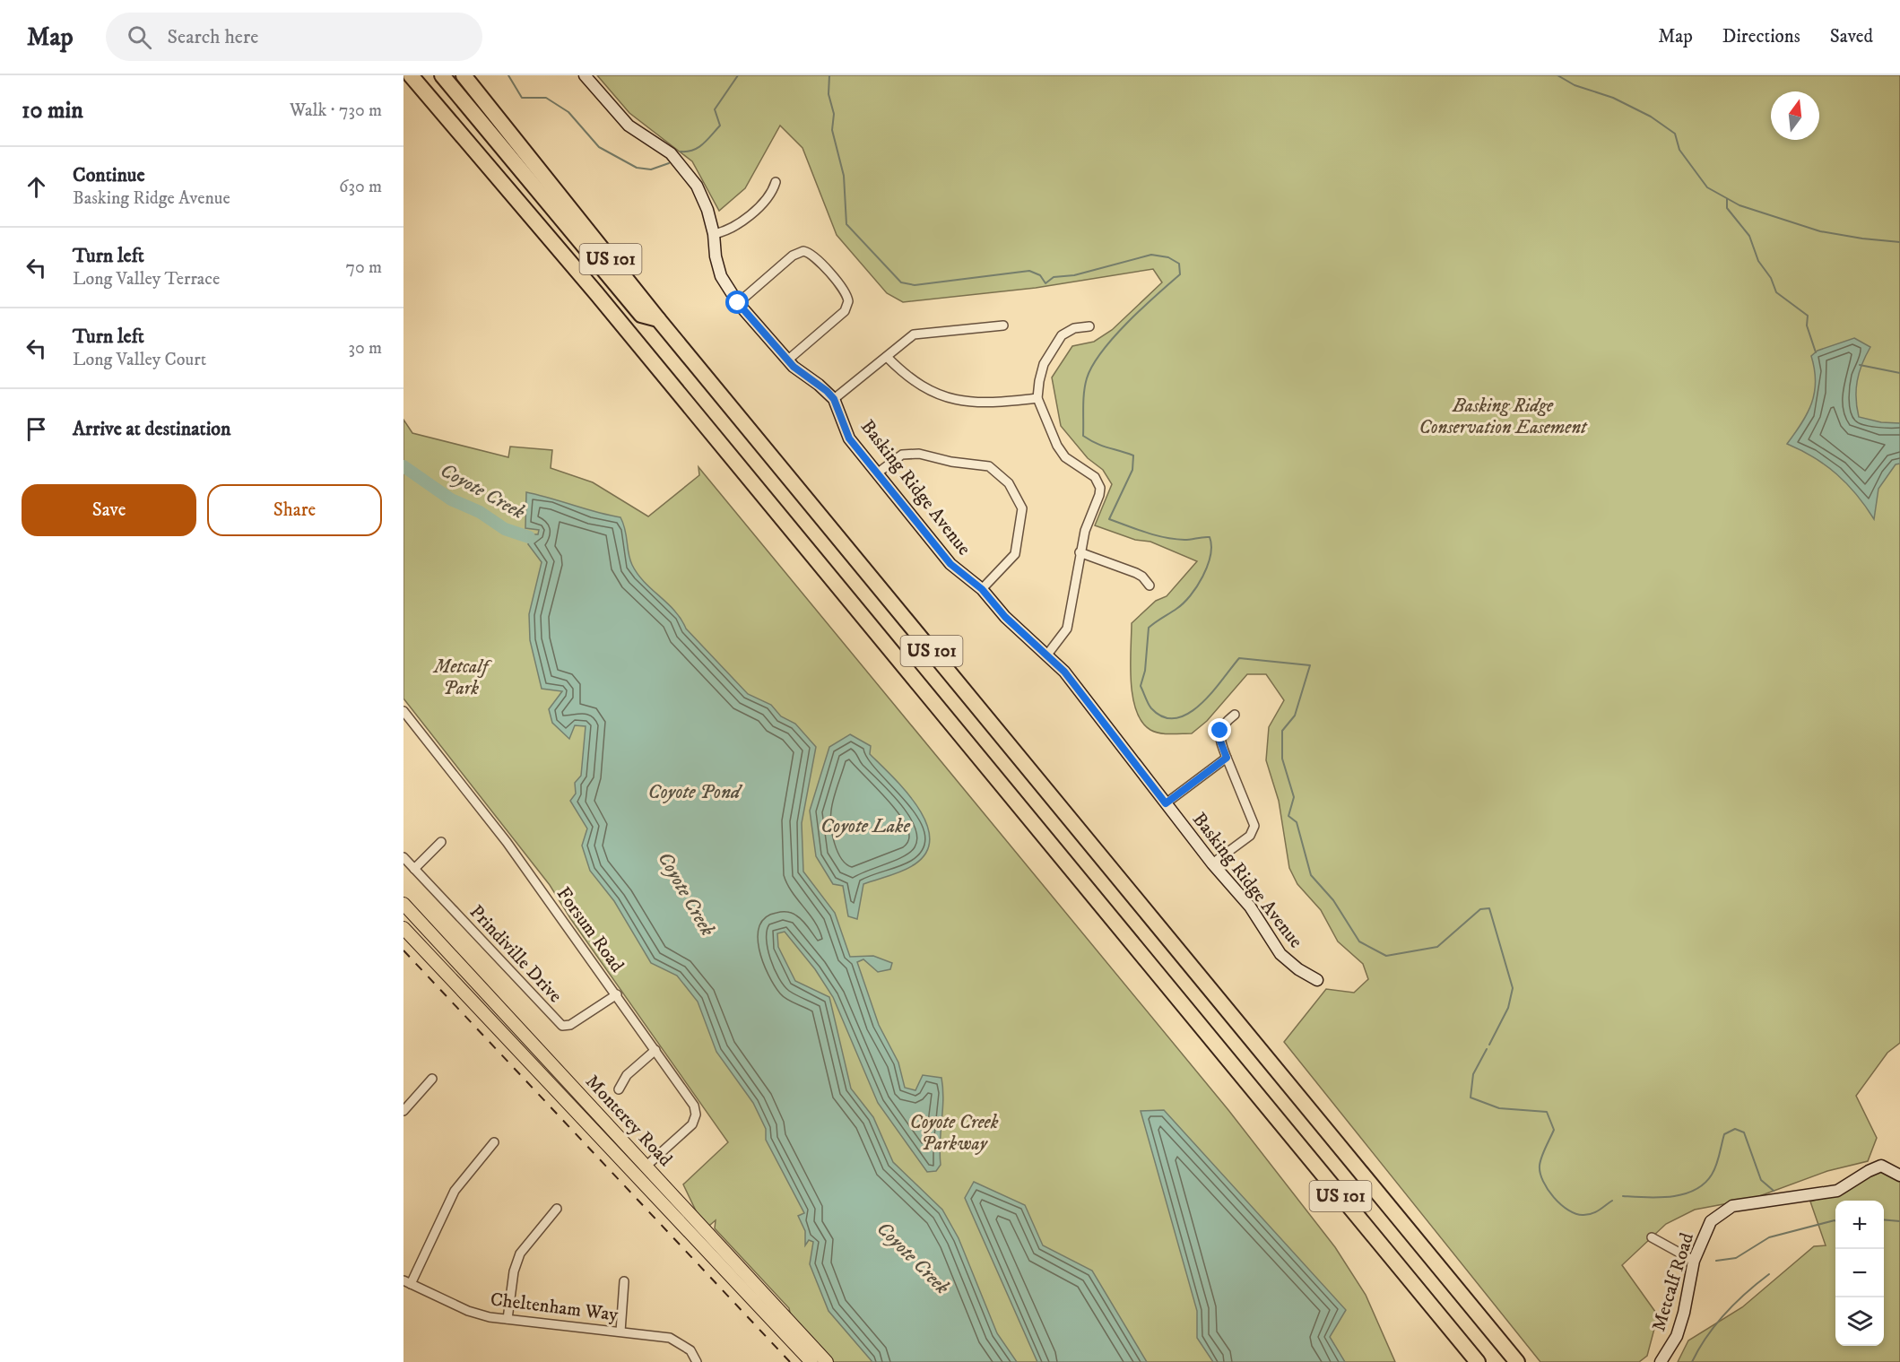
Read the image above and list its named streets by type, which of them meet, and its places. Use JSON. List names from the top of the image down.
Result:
{
  "streets": {
    "highway": ["US 101"],
    "main road": ["Monterey Road"],
    "street": [
      "Basking Ridge Avenue",
      "Forsum Road",
      "Prindiville Drive",
      "Metcalf Road",
      "Cheltenham Way"
    ]
  },
  "crossings": [
    ["Forsum Road", "Prindiville Drive"],
    ["Forsum Road", "Monterey Road"]
  ],
  "water": ["Coyote Creek", "Coyote Pond", "Coyote Lake"],
  "parks": ["Basking Ridge Conservation Easement", "Metcalf Park", "Coyote Creek Parkway"],
  "north": "top",
  "page": {
    "header": "Map",
    "search": "Search here",
    "nav": ["Map", "Directions", "Saved"],
    "heading": ["10 min", "Walk · 730 m"],
    "list": [
      ["Continue", "Basking Ridge Avenue", "630 m"],
      ["Turn left", "Long Valley Terrace", "70 m"],
      ["Turn left", "Long Valley Court", "30 m"],
      "Arrive at destination"
    ],
    "buttons": ["Save", "Share"],
    "map_buttons": ["+", "−"]
  }
}
